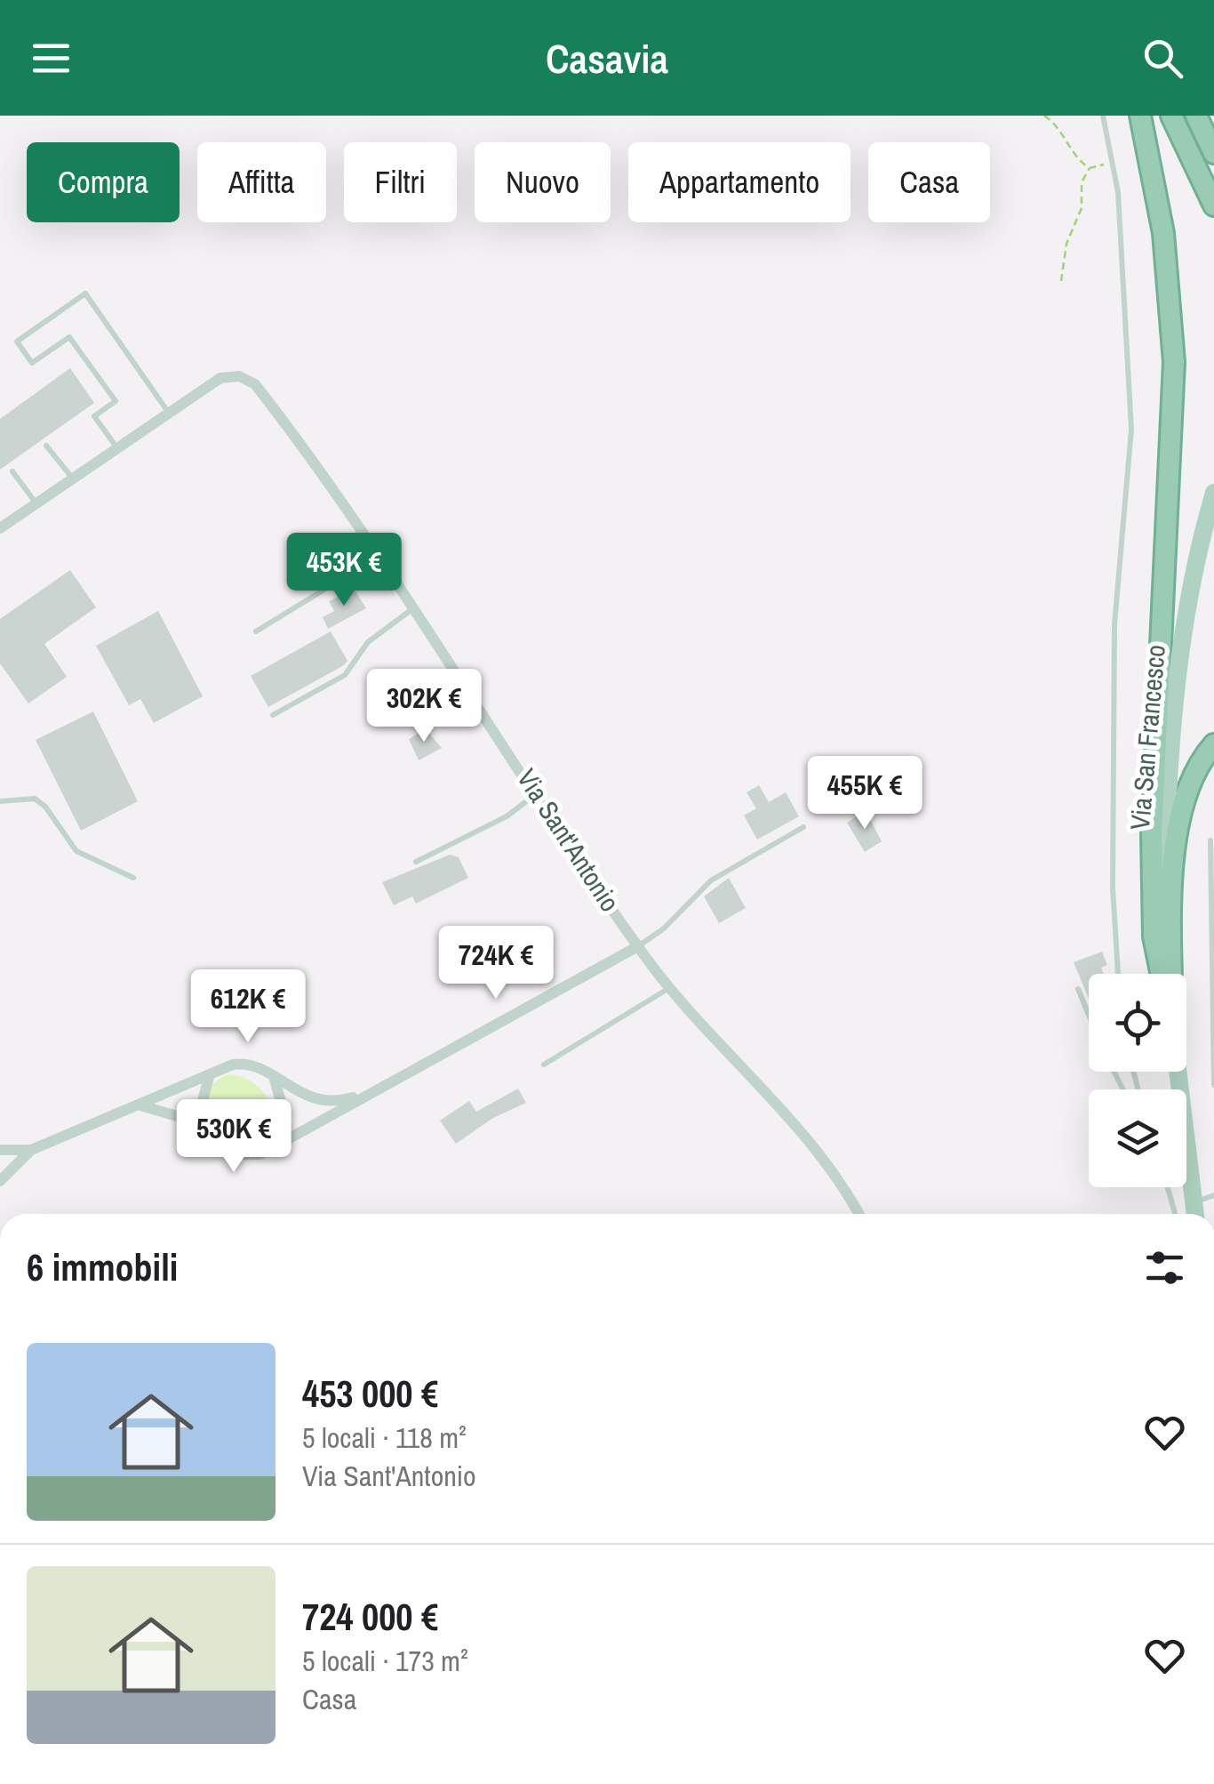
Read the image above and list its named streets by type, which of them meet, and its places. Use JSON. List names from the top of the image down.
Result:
{
  "streets": {
    "main road": ["Via San Francesco"],
    "street": ["Via Sant'Antonio"]
  },
  "page": {
    "header": "Casavia",
    "chip": [
      "Compra",
      "Affitta",
      "Filtri",
      "Nuovo",
      "Appartamento",
      "Casa"
    ],
    "price": [
      "453K €",
      "302K €",
      "455K €",
      "724K €",
      "612K €",
      "530K €"
    ],
    "heading": "6 immobili",
    "list": [
      {
        "name": "453 000 €",
        "note": "5 locali · 118 m² · Via Sant'Antonio"
      },
      {
        "name": "724 000 €",
        "note": "5 locali · 173 m² · Casa"
      }
    ]
  }
}
